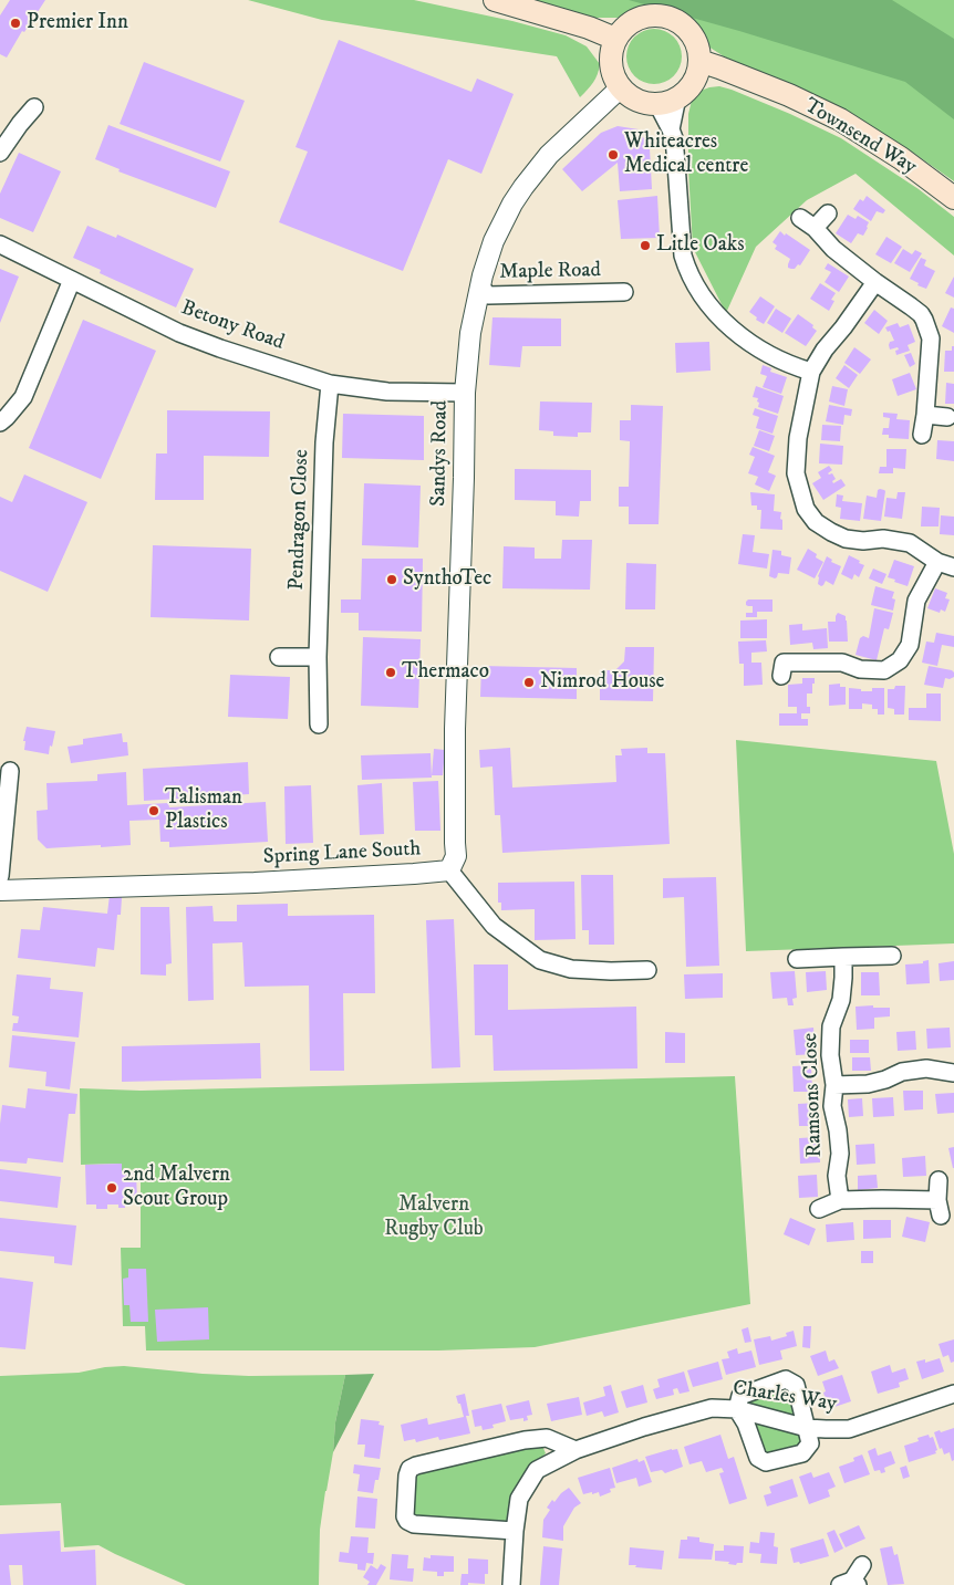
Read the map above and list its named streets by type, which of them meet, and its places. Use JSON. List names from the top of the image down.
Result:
{
  "streets": {
    "main road": ["Townsend Way"],
    "street": [
      "Maple Road",
      "Betony Road",
      "Sandys Road",
      "Pendragon Close",
      "Spring Lane South",
      "Ramsons Close",
      "Charles Way"
    ]
  },
  "crossings": [
    ["Townsend Way", "Sandys Road"],
    ["Maple Road", "Sandys Road"],
    ["Betony Road", "Sandys Road"],
    ["Betony Road", "Pendragon Close"],
    ["Sandys Road", "Spring Lane South"]
  ],
  "parks": ["Malvern Rugby Club"],
  "places": [
    "Premier Inn",
    "Whiteacres Medical centre",
    "Litle Oaks",
    "SynthoTec",
    "Thermaco",
    "Nimrod House",
    "Talisman Plastics",
    "2nd Malvern Scout Group"
  ]
}
